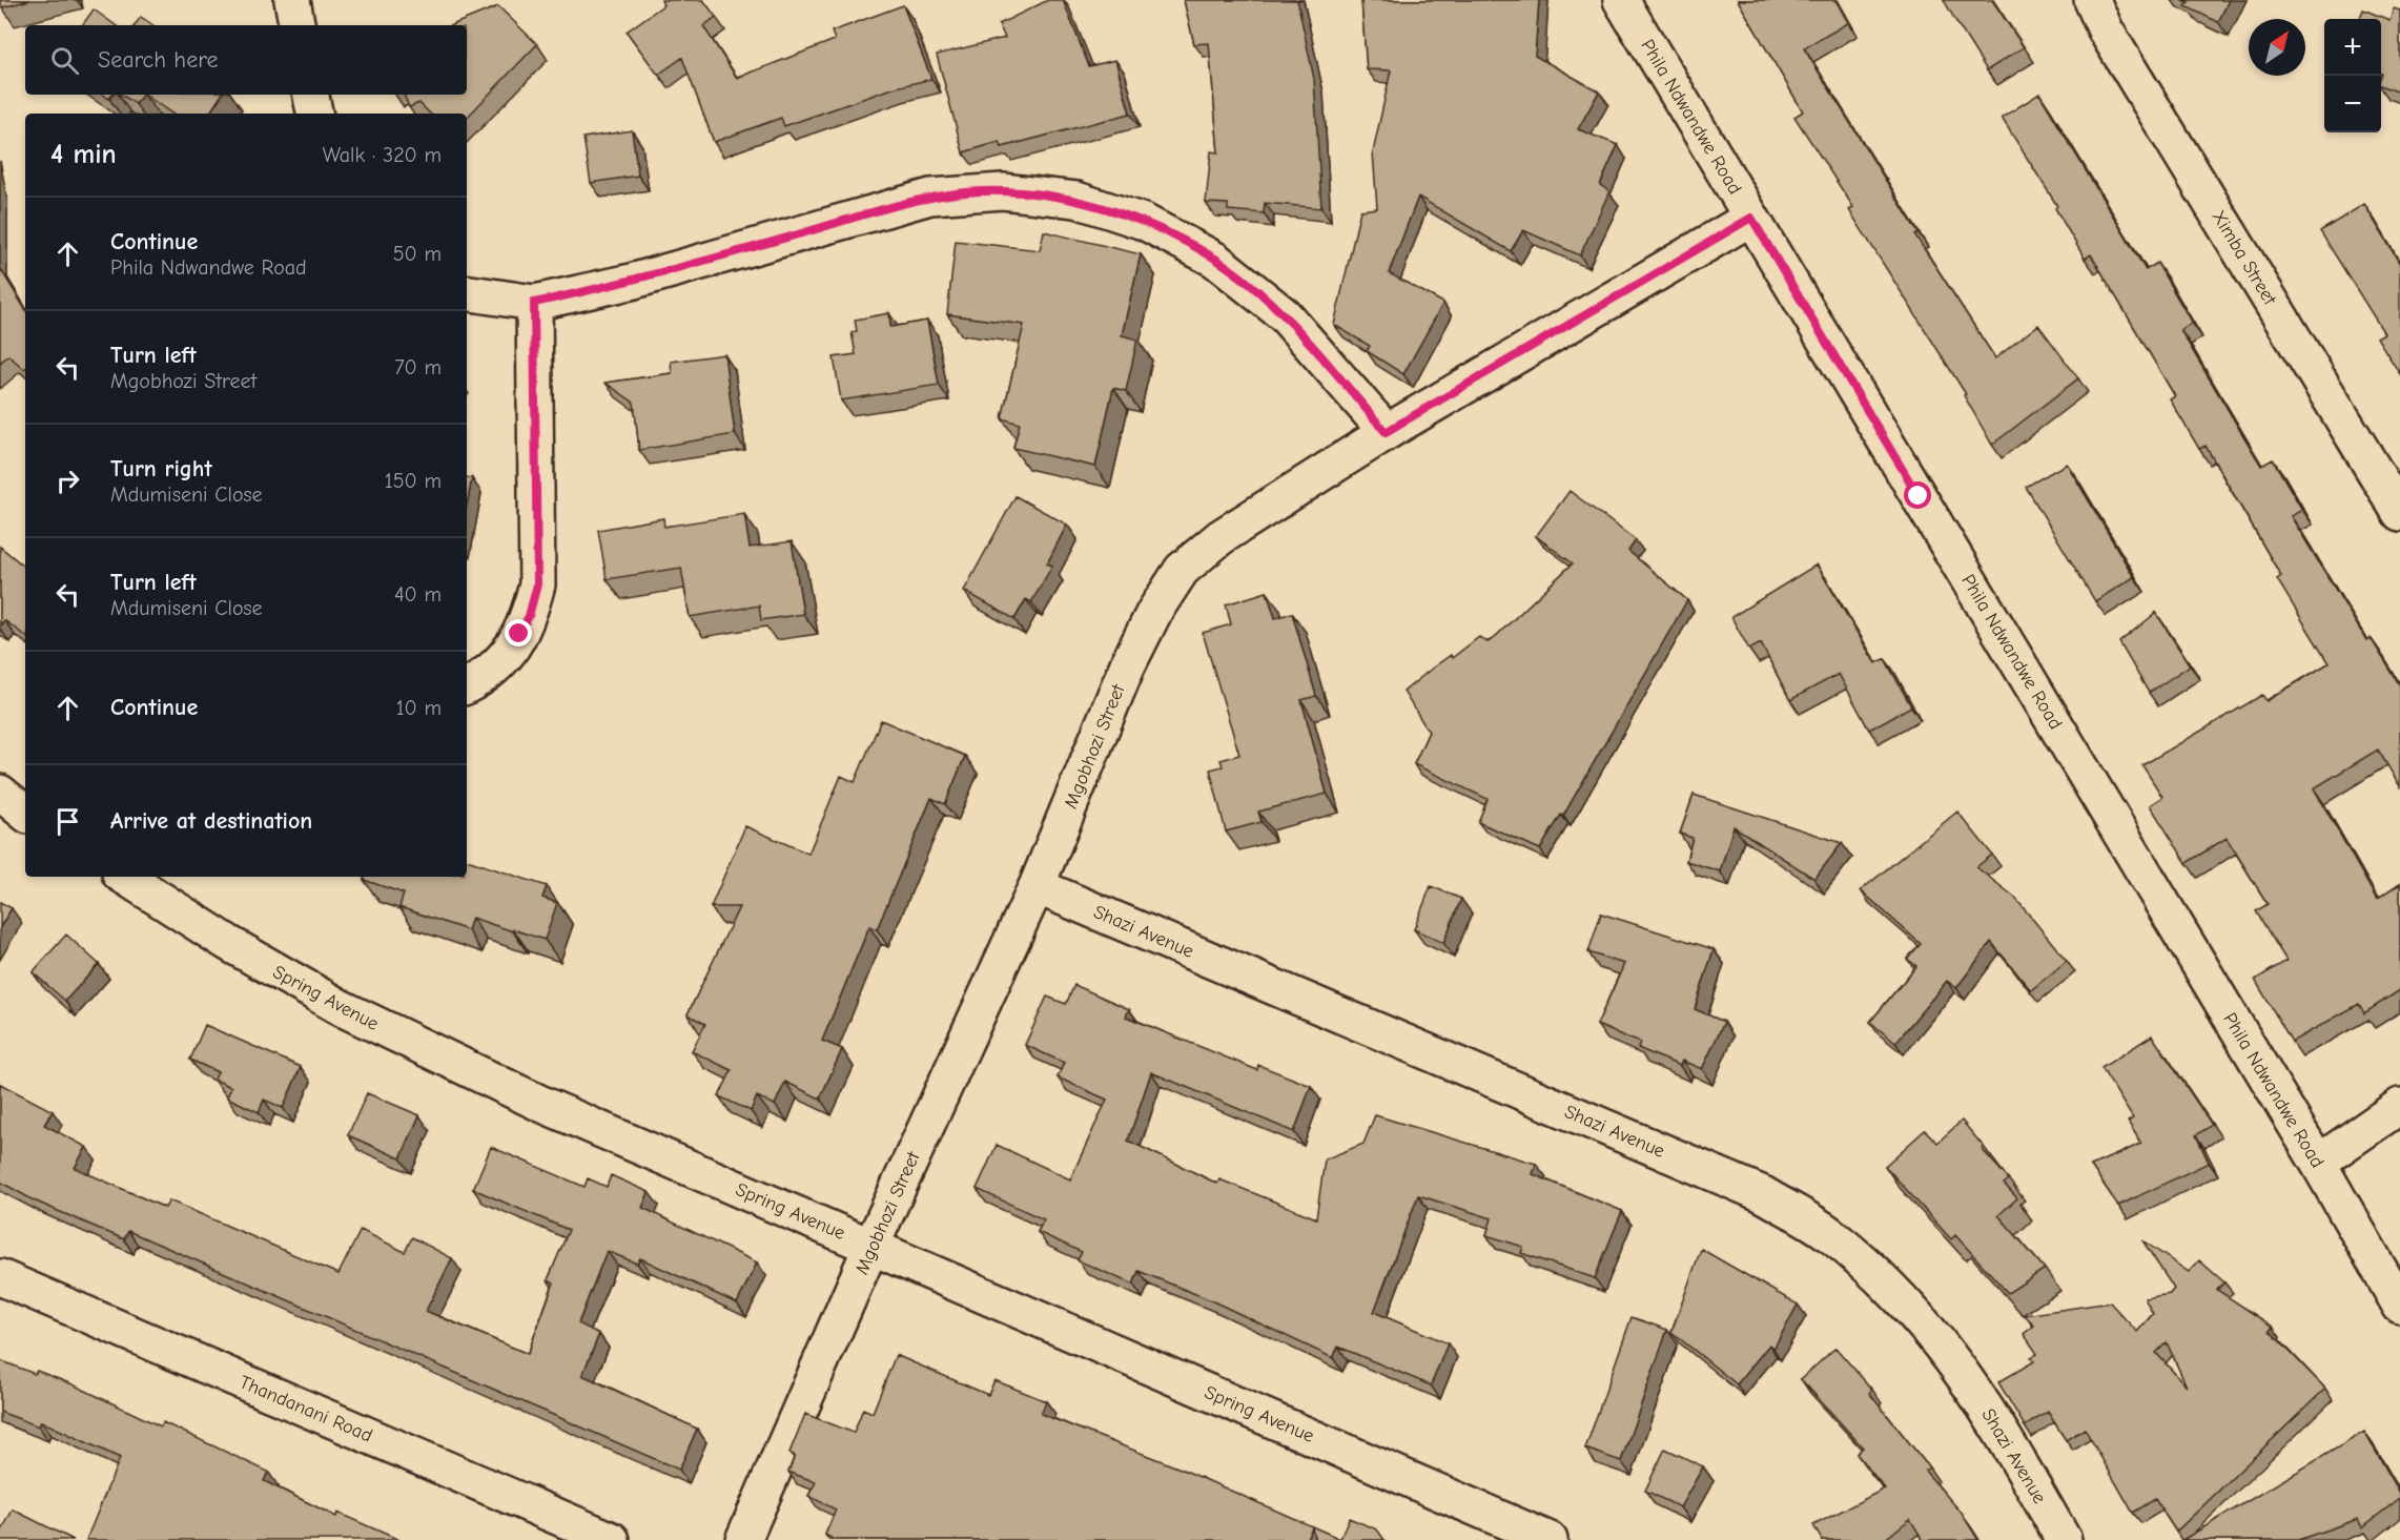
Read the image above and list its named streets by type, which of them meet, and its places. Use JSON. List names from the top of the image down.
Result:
{
  "streets": {
    "street": [
      "Phila Ndwandwe Road",
      "Ximba Street",
      "Mgobhozi Street",
      "Shazi Avenue",
      "Spring Avenue",
      "Thandanani Road"
    ]
  },
  "crossings": [
    ["Phila Ndwandwe Road", "Mgobhozi Street"],
    ["Mgobhozi Street", "Shazi Avenue"],
    ["Mgobhozi Street", "Spring Avenue"]
  ],
  "north": "top right",
  "page": {
    "map_buttons": ["+", "−"],
    "search": "Search here",
    "heading": ["4 min", "Walk · 320 m"],
    "list": [
      ["Continue", "Phila Ndwandwe Road", "50 m"],
      ["Turn left", "Mgobhozi Street", "70 m"],
      ["Turn right", "Mdumiseni Close", "150 m"],
      ["Turn left", "Mdumiseni Close", "40 m"],
      ["Continue", "10 m"],
      "Arrive at destination"
    ]
  }
}
